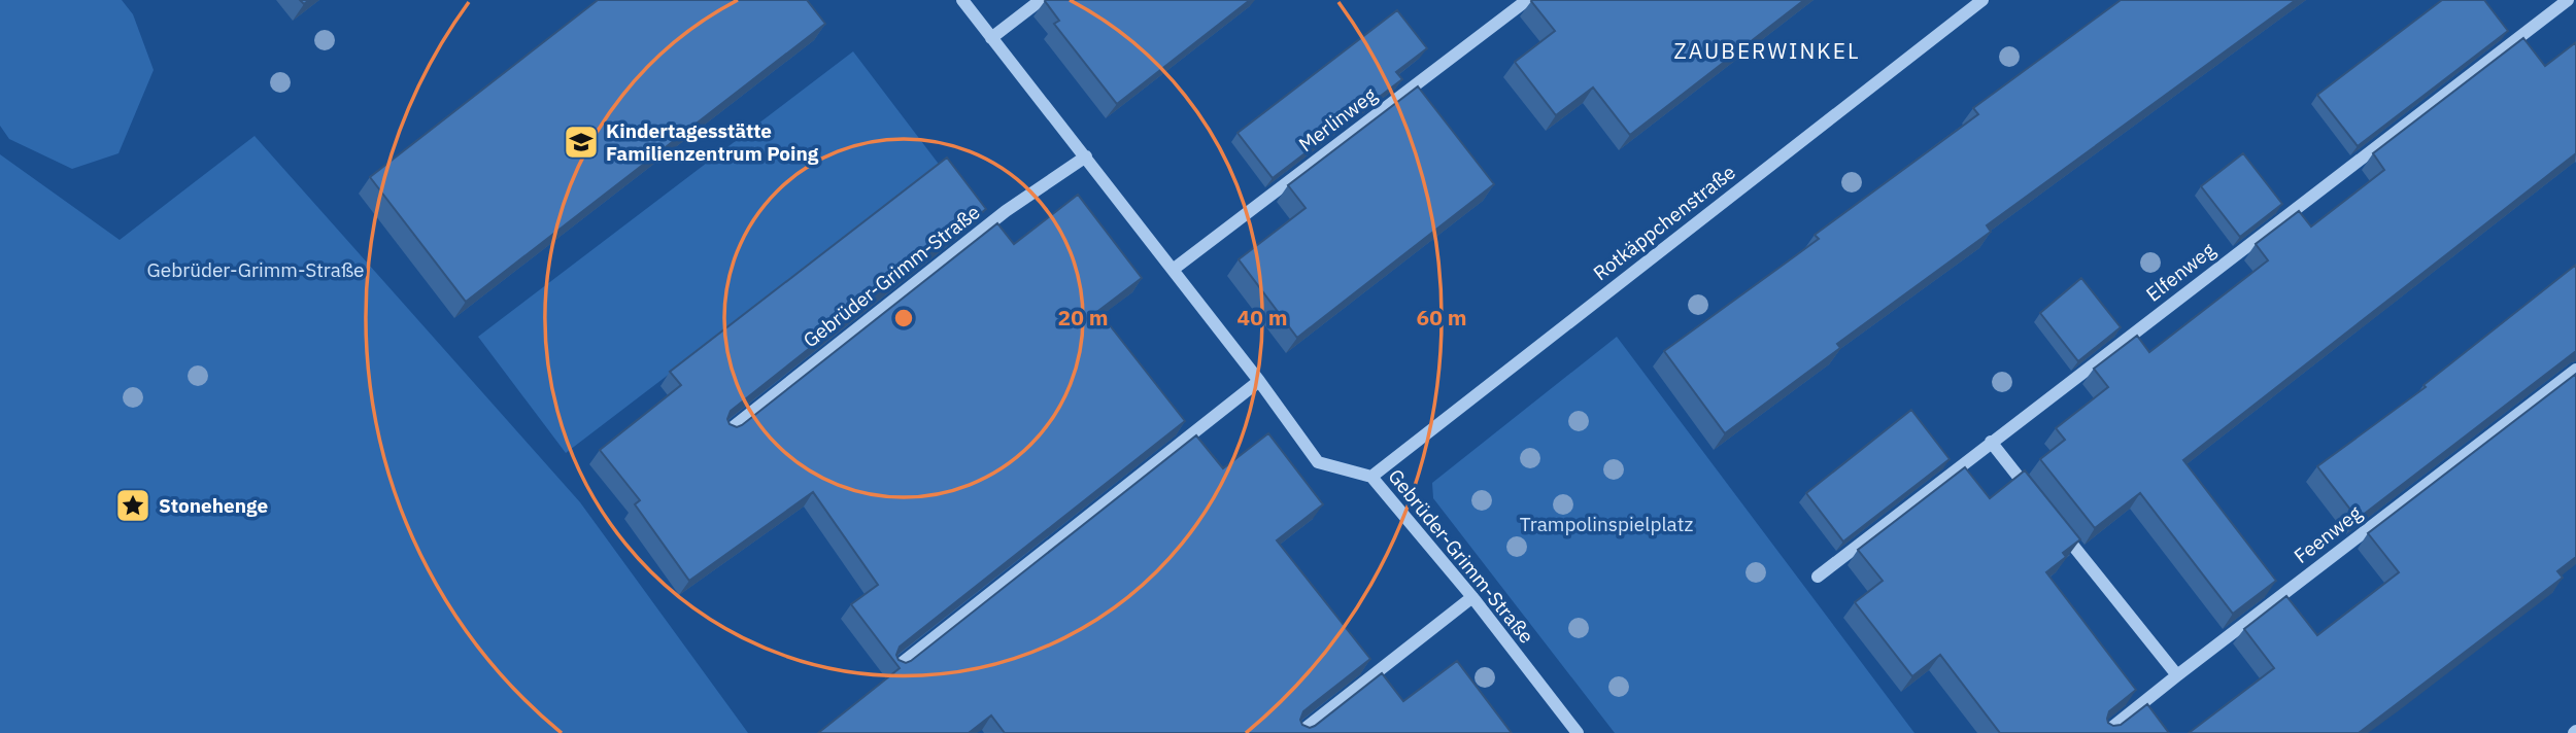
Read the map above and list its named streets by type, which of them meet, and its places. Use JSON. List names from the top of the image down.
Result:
{
  "streets": {
    "street": [
      "Merlinweg",
      "Rotkäppchenstraße",
      "Elfenweg",
      "Gebrüder-Grimm-Straße",
      "Feenweg"
    ]
  },
  "crossings": [
    ["Merlinweg", "Gebrüder-Grimm-Straße"],
    ["Rotkäppchenstraße", "Gebrüder-Grimm-Straße"]
  ],
  "districts": ["ZAUBERWINKEL"],
  "parks": ["Gebrüder-Grimm-Straße", "Trampolinspielplatz"],
  "places": {
    "school or university": ["Kindertagesstätte Familienzentrum Poing"],
    "place": ["Stonehenge"]
  },
  "rings": ["20 m", "40 m", "60 m"]
}
